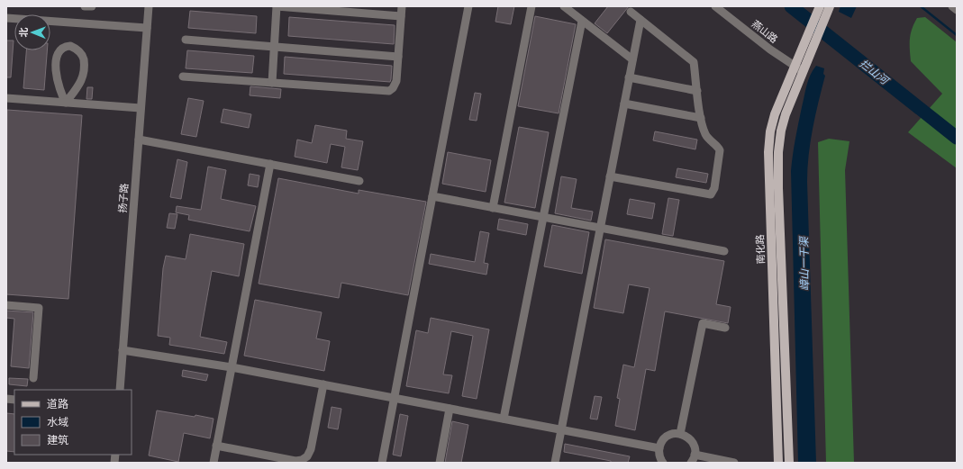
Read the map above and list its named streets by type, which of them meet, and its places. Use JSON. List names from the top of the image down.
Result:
{
  "streets": {
    "main road": ["南化路"],
    "street": ["燕山路", "扬子路"]
  },
  "crossings": [
    ["燕山路", "南化路"]
  ],
  "water": ["拦山河", "嶂山一干渠"],
  "legend": ["道路", "水域", "建筑"],
  "north": "left"
}
